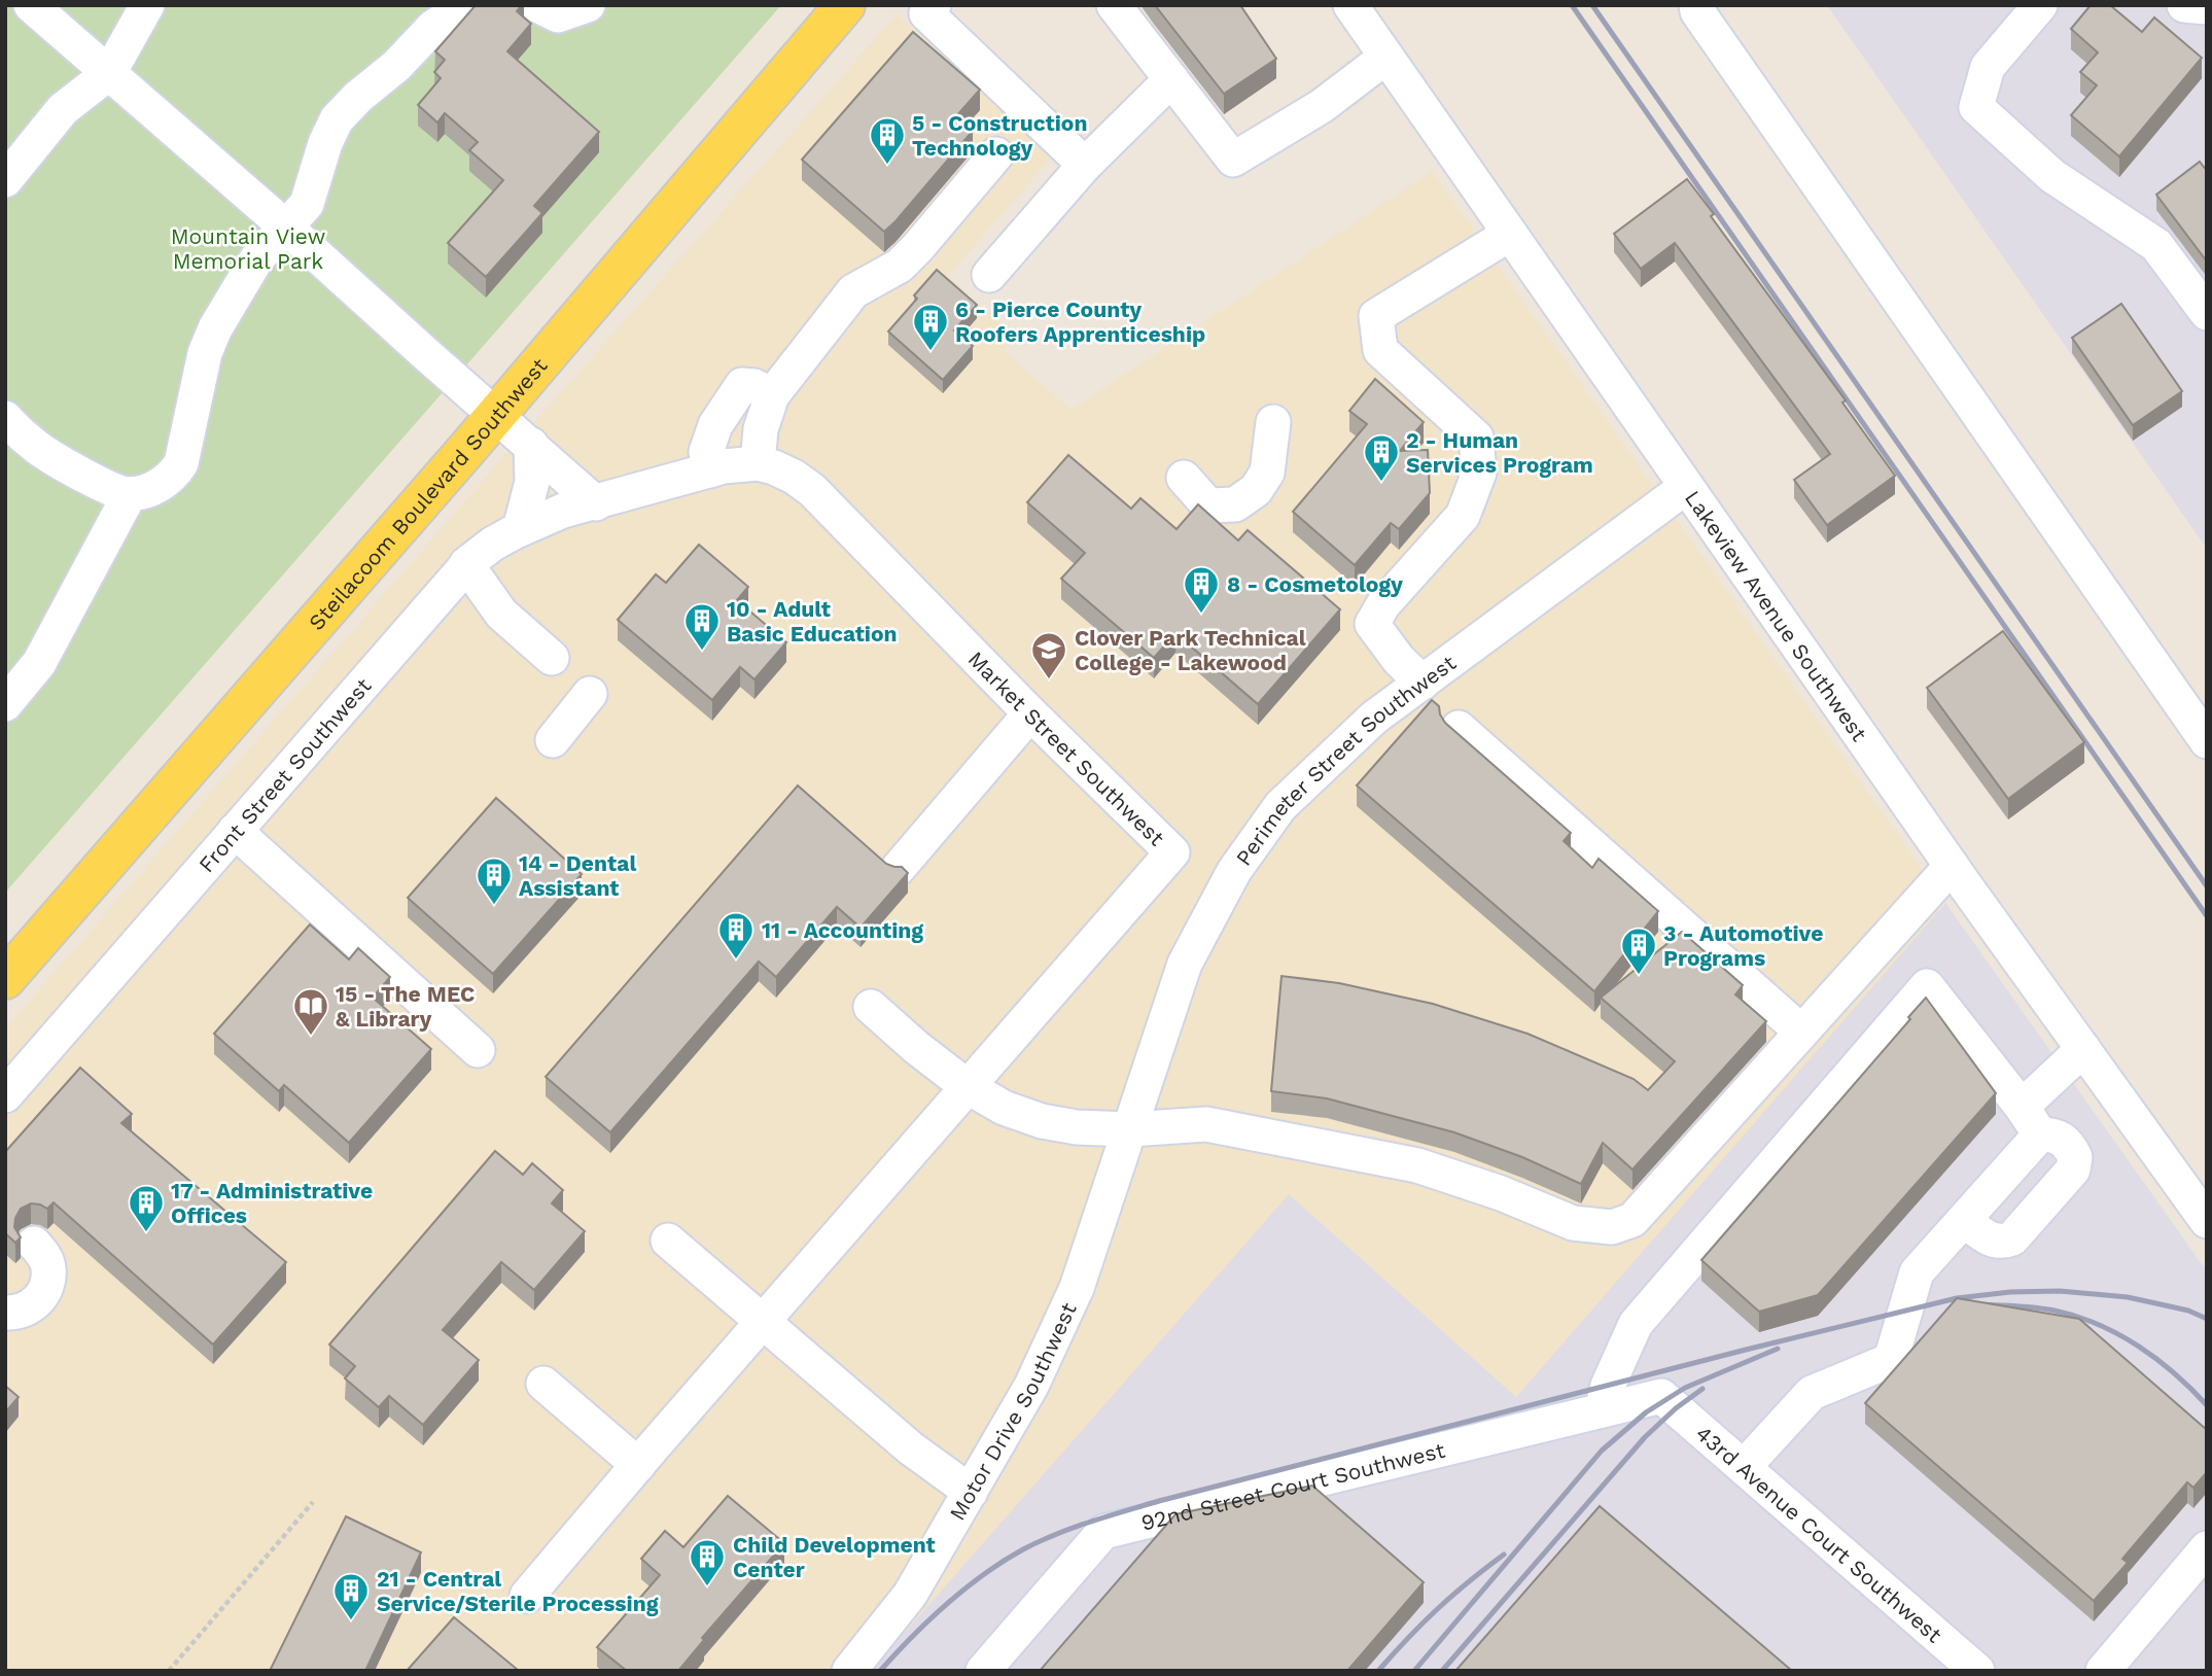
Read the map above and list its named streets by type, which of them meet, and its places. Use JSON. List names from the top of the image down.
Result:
{
  "streets": {
    "main road": ["Steilacoom Boulevard Southwest"],
    "street": [
      "Lakeview Avenue Southwest",
      "Market Street Southwest",
      "Perimeter Street Southwest",
      "Front Street Southwest",
      "Motor Drive Southwest",
      "92nd Street Court Southwest",
      "43rd Avenue Court Southwest"
    ]
  },
  "crossings": [
    ["Lakeview Avenue Southwest", "Perimeter Street Southwest"],
    ["Market Street Southwest", "Front Street Southwest"],
    ["Perimeter Street Southwest", "Motor Drive Southwest"],
    ["92nd Street Court Southwest", "43rd Avenue Court Southwest"]
  ],
  "parks": ["Mountain View Memorial Park"],
  "places": {
    "building": [
      "5 - Construction Technology",
      "6 - Pierce County Roofers Apprenticeship",
      "2 - Human Services Program",
      "8 - Cosmetology",
      "10 - Adult Basic Education",
      "14 - Dental Assistant",
      "11 - Accounting",
      "3 - Automotive Programs",
      "17 - Administrative Offices",
      "Child Development Center",
      "21 - Central Service/Sterile Processing"
    ],
    "school or university": ["Clover Park Technical College - Lakewood"],
    "library": ["15 - The MEC & Library"]
  }
}
